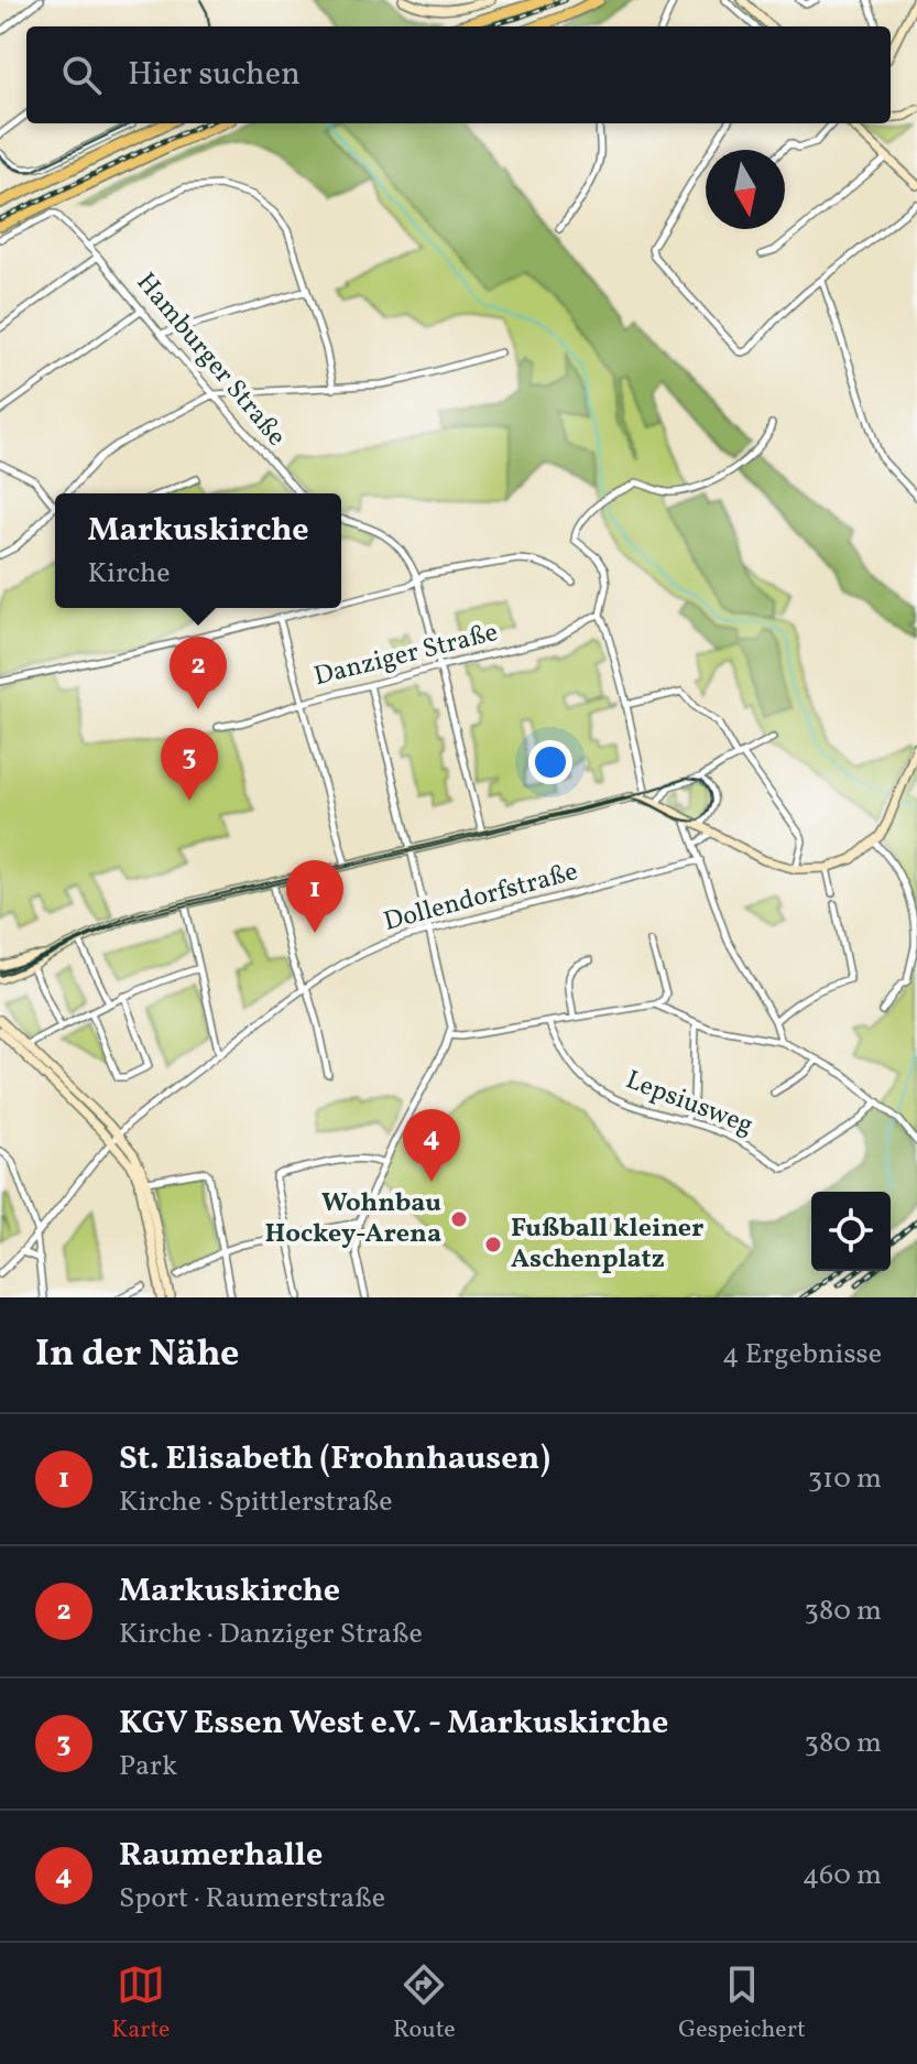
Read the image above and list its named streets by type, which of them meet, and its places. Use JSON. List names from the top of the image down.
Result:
{
  "streets": {
    "street": [
      "Hamburger Straße",
      "Danziger Straße",
      "Dollendorfstraße",
      "Lepsiusweg"
    ]
  },
  "places": ["Wohnbau Hockey-Arena", "Fußball kleiner Aschenplatz"],
  "north": "bottom",
  "page": {
    "search": "Hier suchen",
    "popup": ["Markuskirche", "Kirche"],
    "pins": [
      "2",
      "3",
      "1",
      "4"
    ],
    "heading": ["In der Nähe", "4 Ergebnisse"],
    "list": [
      {
        "mark": "1",
        "name": "St. Elisabeth (Frohnhausen)",
        "note": "Kirche · Spittlerstraße",
        "value": "310 m"
      },
      {
        "mark": "2",
        "name": "Markuskirche",
        "note": "Kirche · Danziger Straße",
        "value": "380 m"
      },
      {
        "mark": "3",
        "name": "KGV Essen West e.V. - Markuskirche",
        "note": "Park",
        "value": "380 m"
      },
      {
        "mark": "4",
        "name": "Raumerhalle",
        "note": "Sport · Raumerstraße",
        "value": "460 m"
      }
    ],
    "nav": ["Karte", "Route", "Gespeichert"]
  }
}
